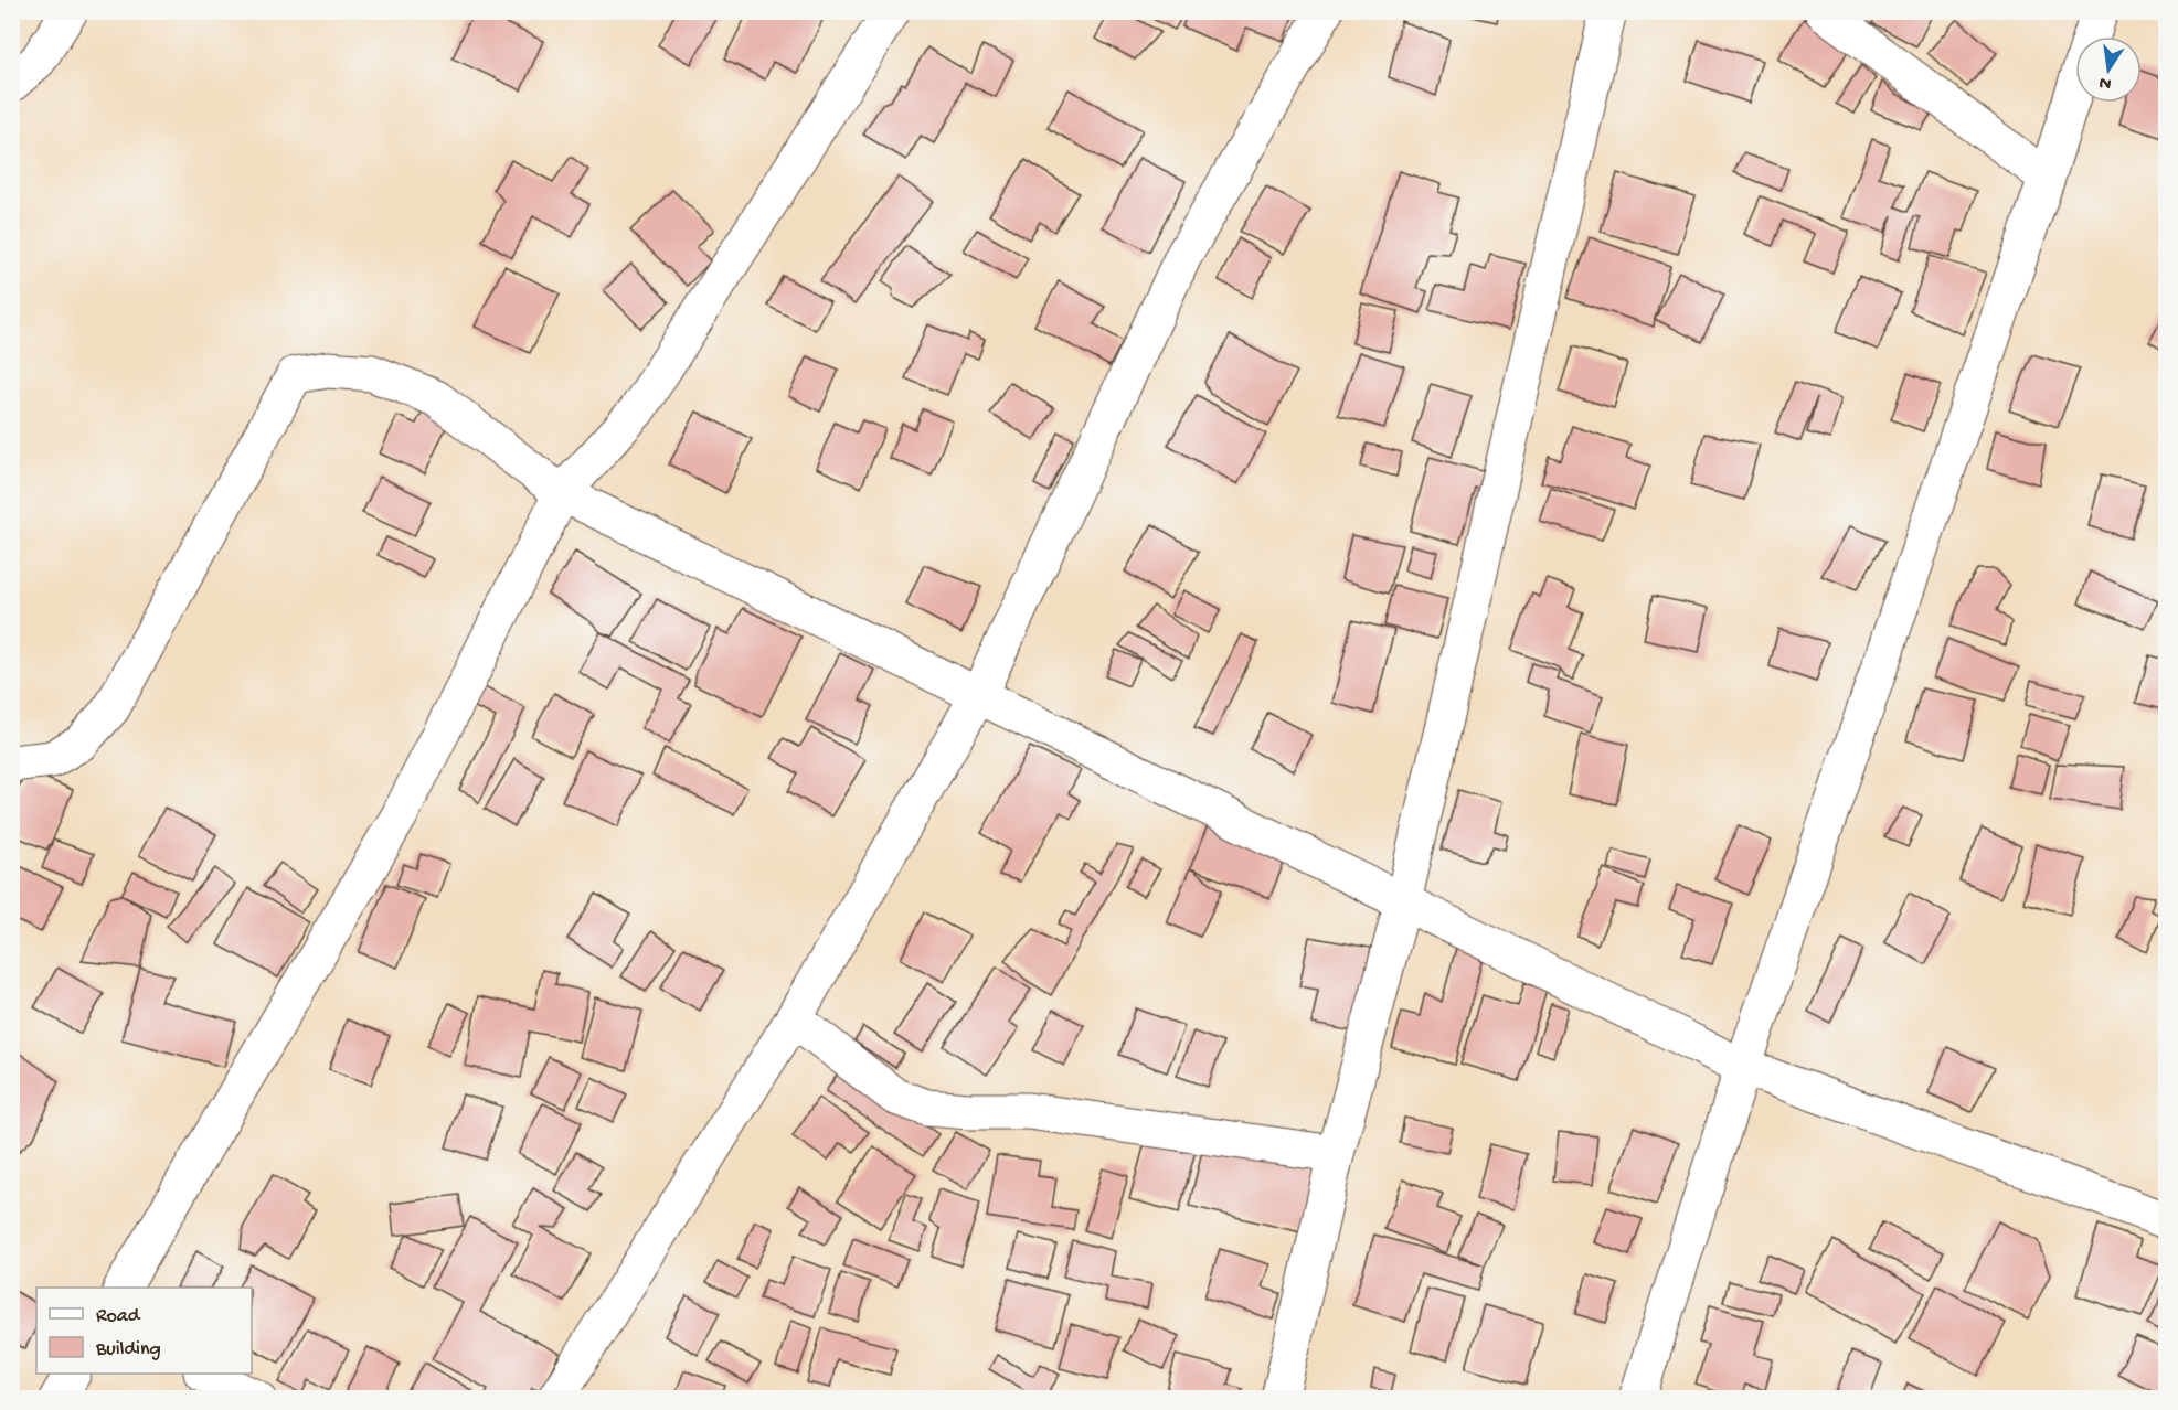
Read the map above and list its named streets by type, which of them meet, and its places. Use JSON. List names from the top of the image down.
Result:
{
  "legend": ["Road", "Building"],
  "north": "bottom"
}
